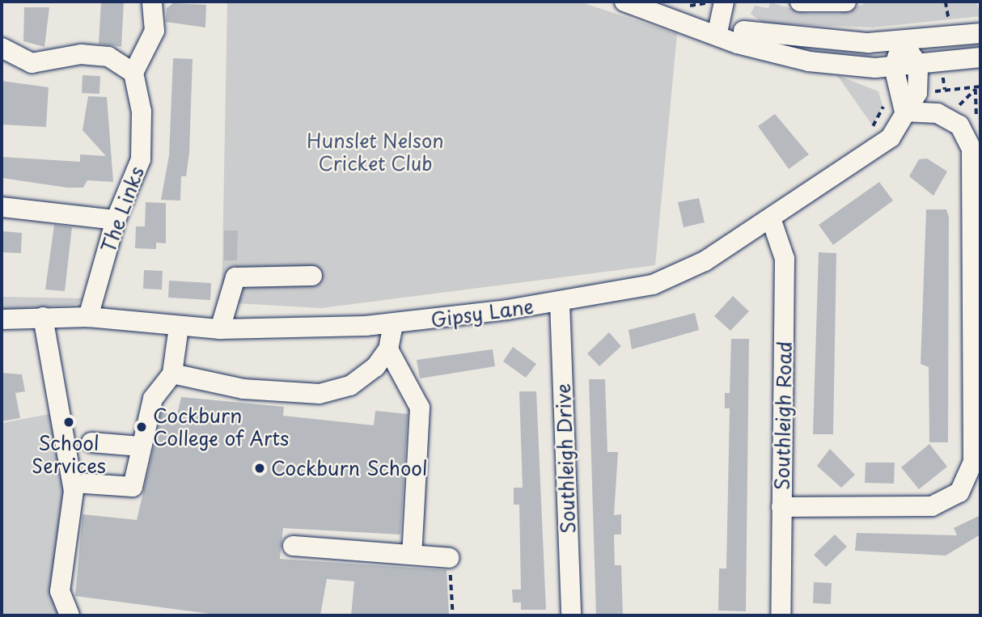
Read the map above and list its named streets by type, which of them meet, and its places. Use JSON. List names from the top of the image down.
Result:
{
  "streets": {
    "street": [
      "The Links",
      "Gipsy Lane",
      "Southleigh Road",
      "Southleigh Drive"
    ]
  },
  "crossings": [
    ["The Links", "Gipsy Lane"],
    ["Gipsy Lane", "Southleigh Road"],
    ["Gipsy Lane", "Southleigh Drive"]
  ],
  "parks": ["Hunslet Nelson Cricket Club"],
  "places": ["School Services", "Cockburn College of Arts", "Cockburn School"]
}
